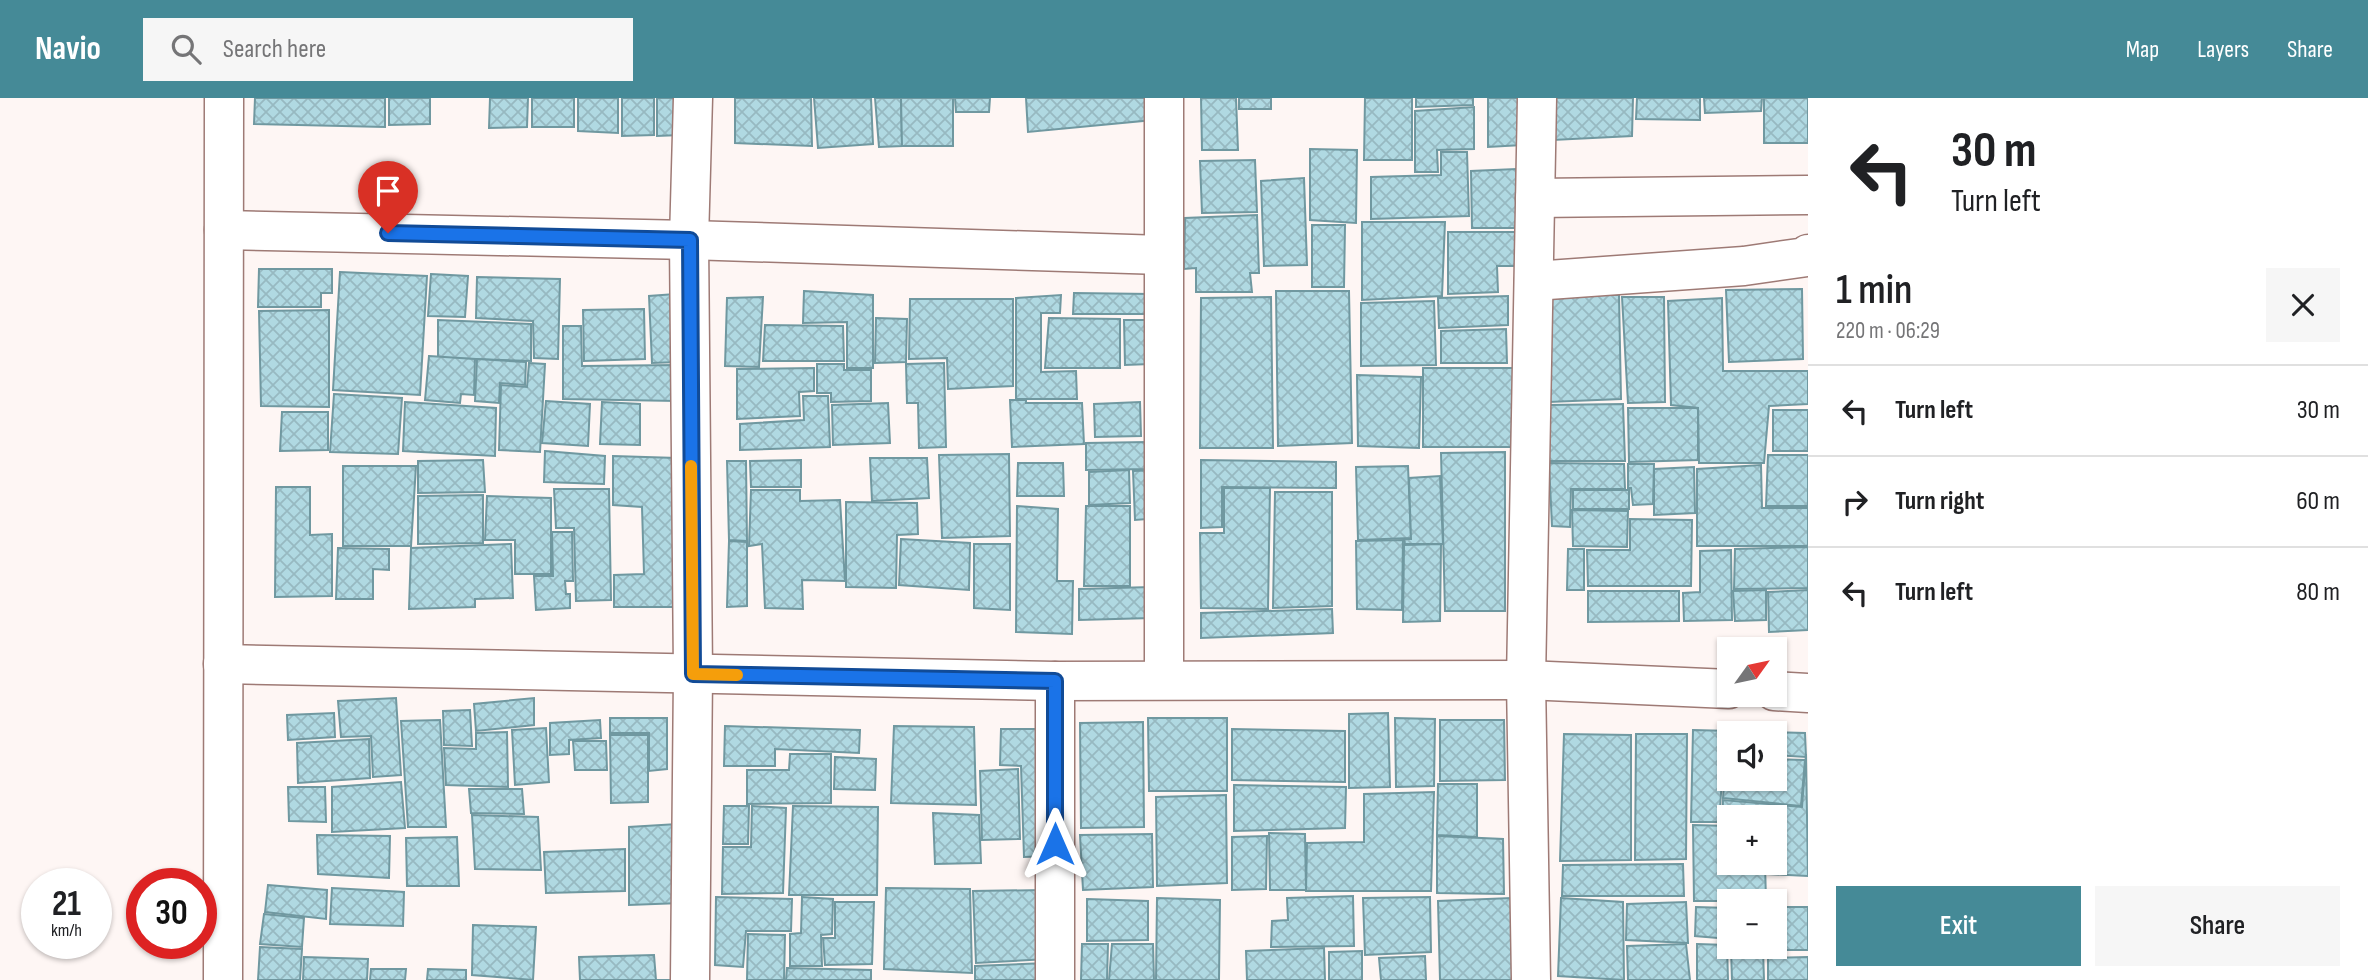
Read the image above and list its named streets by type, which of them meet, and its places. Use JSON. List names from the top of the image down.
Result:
{
  "north": "top right",
  "page": {
    "header": "Navio",
    "search": "Search here",
    "nav": ["Map", "Layers", "Share"],
    "turn": ["30 m", "Turn left"],
    "heading": ["1 min", "220 m · 06:29"],
    "list": [
      {
        "name": "Turn left",
        "value": "30 m"
      },
      {
        "name": "Turn right",
        "value": "60 m"
      },
      {
        "name": "Turn left",
        "value": "80 m"
      }
    ],
    "map_buttons": ["+", "−"],
    "speed": "21 km/h",
    "limit": "30",
    "buttons": ["Exit", "Share"]
  }
}
